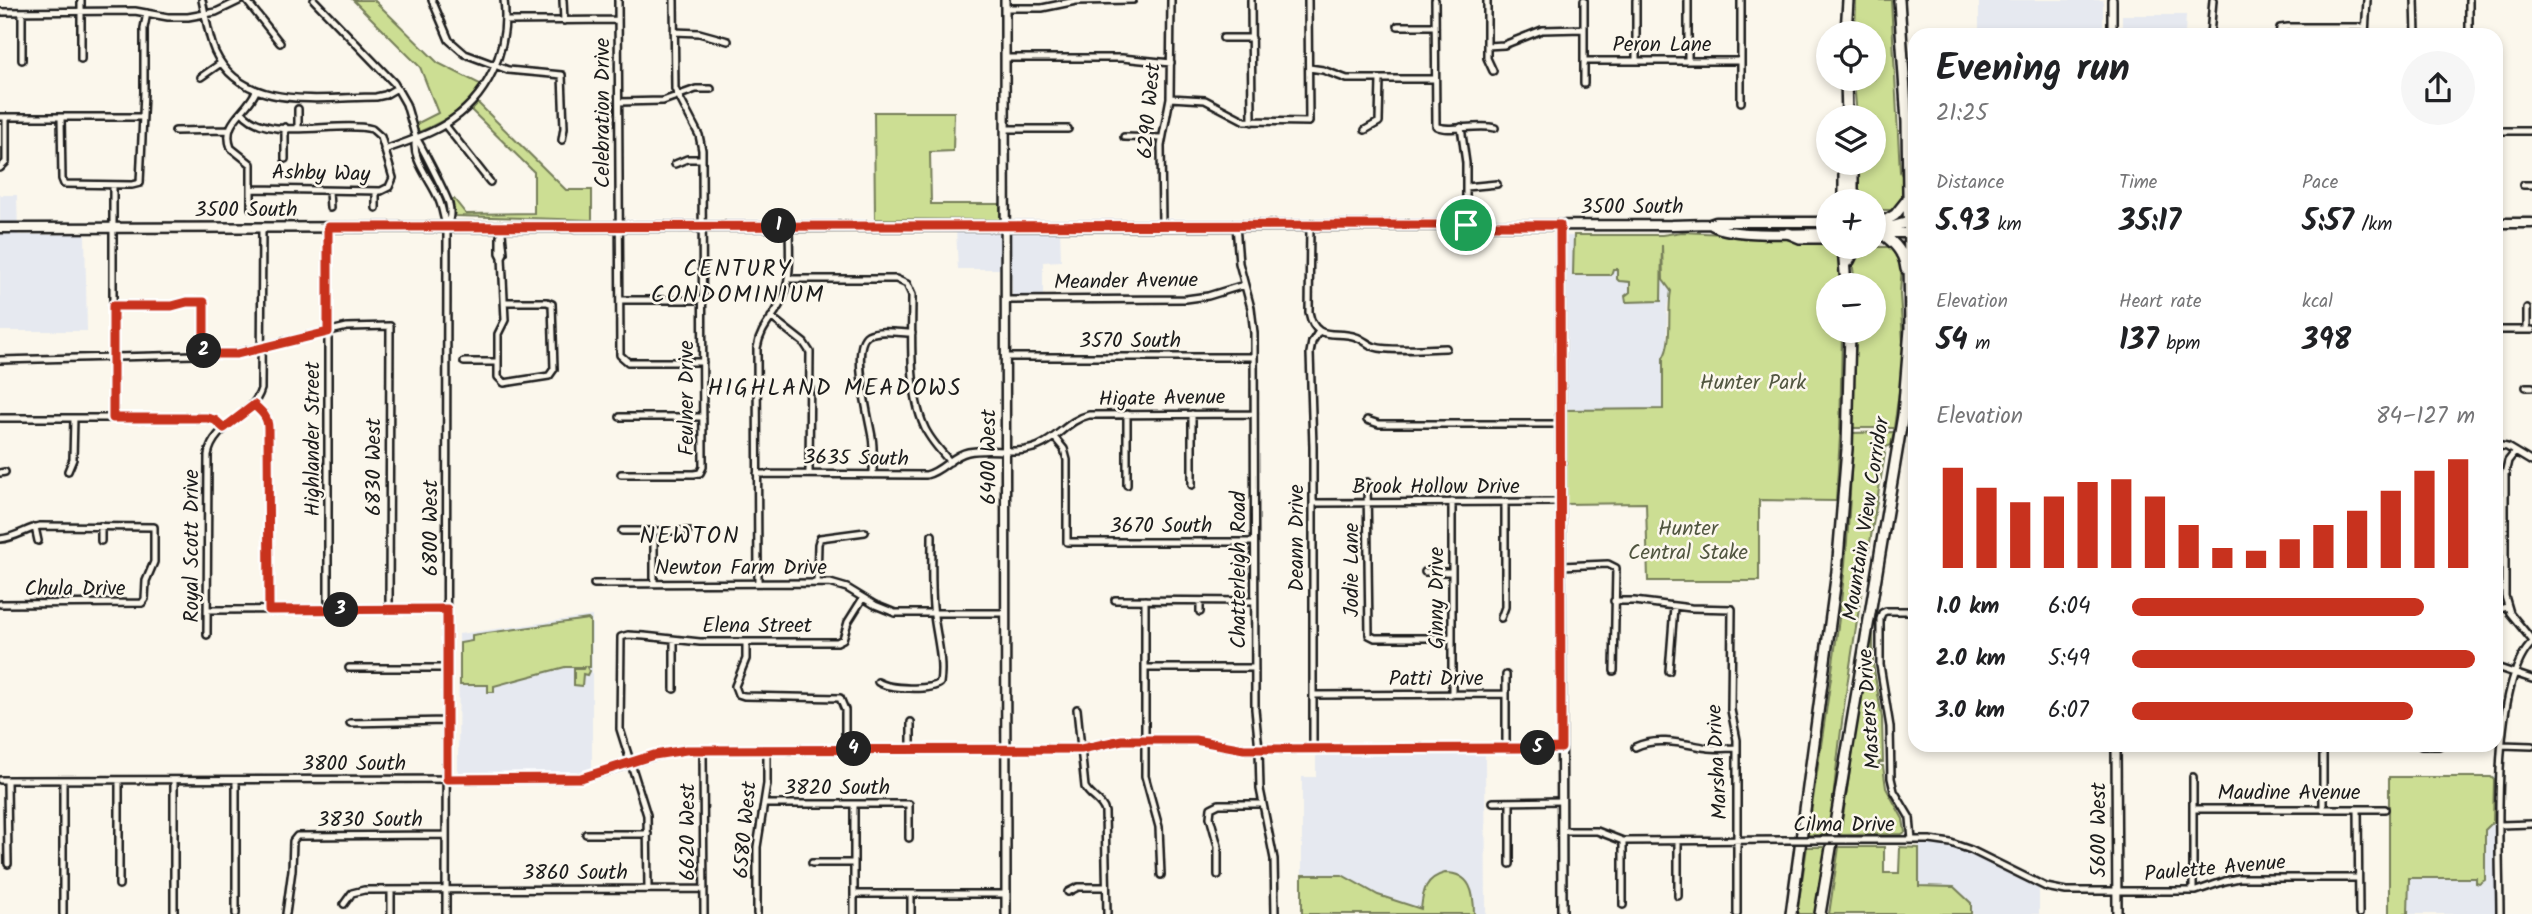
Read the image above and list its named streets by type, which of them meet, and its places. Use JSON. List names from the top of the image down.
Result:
{
  "streets": {
    "highway": ["Mountain View Corridor"],
    "main road": ["3500 South"],
    "street": [
      "Peron Lane",
      "6290 West",
      "Celebration Drive",
      "Ashby Way",
      "Meander Avenue",
      "3570 South",
      "Feulner Drive",
      "Higate Avenue",
      "Highlander Street",
      "6400 West",
      "3635 South",
      "6830 West",
      "Brook Hollow Drive",
      "3670 South",
      "6800 West",
      "Deann Drive",
      "Royal Scott Drive",
      "Newton Farm Drive",
      "Chatterleigh Road",
      "Jodie Lane",
      "Chula Drive",
      "Ginny Drive",
      "Elena Street",
      "Patti Drive",
      "Masters Drive",
      "Marsha Drive",
      "3800 South",
      "3820 South",
      "Maudine Avenue",
      "3830 South",
      "Cilma Drive",
      "6580 West",
      "5600 West",
      "6620 West",
      "Paulette Avenue",
      "3860 South"
    ]
  },
  "crossings": [
    ["6290 West", "3500 South"],
    ["Celebration Drive", "3500 South"],
    ["Celebration Drive", "Feulner Drive"],
    ["3500 South", "Feulner Drive"],
    ["3500 South", "Highlander Street"],
    ["3500 South", "6400 West"],
    ["3500 South", "6800 West"],
    ["3500 South", "Chatterleigh Road"],
    ["Meander Avenue", "6400 West"],
    ["Meander Avenue", "Chatterleigh Road"],
    ["3570 South", "6400 West"],
    ["3570 South", "Chatterleigh Road"],
    ["Higate Avenue", "6400 West"],
    ["Higate Avenue", "3635 South"],
    ["Higate Avenue", "3670 South"],
    ["Higate Avenue", "Chatterleigh Road"],
    ["Highlander Street", "6830 West"],
    ["6400 West", "3635 South"],
    ["6400 West", "Newton Farm Drive"],
    ["6400 West", "3800 South"],
    ["Brook Hollow Drive", "Deann Drive"],
    ["Brook Hollow Drive", "Jodie Lane"],
    ["Brook Hollow Drive", "Ginny Drive"],
    ["3670 South", "Chatterleigh Road"],
    ["6800 West", "3800 South"],
    ["6800 West", "3830 South"],
    ["6800 West", "3860 South"],
    ["Deann Drive", "Patti Drive"],
    ["Deann Drive", "3800 South"],
    ["Newton Farm Drive", "Elena Street"],
    ["Chatterleigh Road", "3800 South"],
    ["Jodie Lane", "Ginny Drive"],
    ["Ginny Drive", "Patti Drive"],
    ["Elena Street", "3800 South"],
    ["Patti Drive", "3800 South"],
    ["Masters Drive", "Cilma Drive"],
    ["Marsha Drive", "Cilma Drive"],
    ["3800 South", "6580 West"],
    ["3800 South", "6620 West"],
    ["3820 South", "6580 West"],
    ["Cilma Drive", "5600 West"],
    ["Cilma Drive", "Paulette Avenue"],
    ["5600 West", "Paulette Avenue"],
    ["6620 West", "3860 South"]
  ],
  "districts": ["CENTURY CONDOMINIUM", "HIGHLAND MEADOWS", "NEWTON"],
  "parks": ["Hunter Park", "Hunter Central Stake"],
  "page": {
    "map_buttons": ["+", "−"],
    "heading": ["Evening run", "21:25"],
    "stats": [
      ["Distance", "5.93 km"],
      ["Time", "35:17"],
      ["Pace", "5:57 /km"],
      ["Elevation", "54 m"],
      ["Heart rate", "137 bpm"],
      ["kcal", "398"]
    ],
    "pins": [
      "1",
      "2",
      "3",
      "5",
      "4"
    ],
    "chart": ["Elevation", "84–127 m"],
    "list": [
      {
        "name": "1.0 km",
        "note": "6:04"
      },
      {
        "name": "2.0 km",
        "note": "5:49"
      },
      {
        "name": "3.0 km",
        "note": "6:07"
      }
    ]
  }
}
